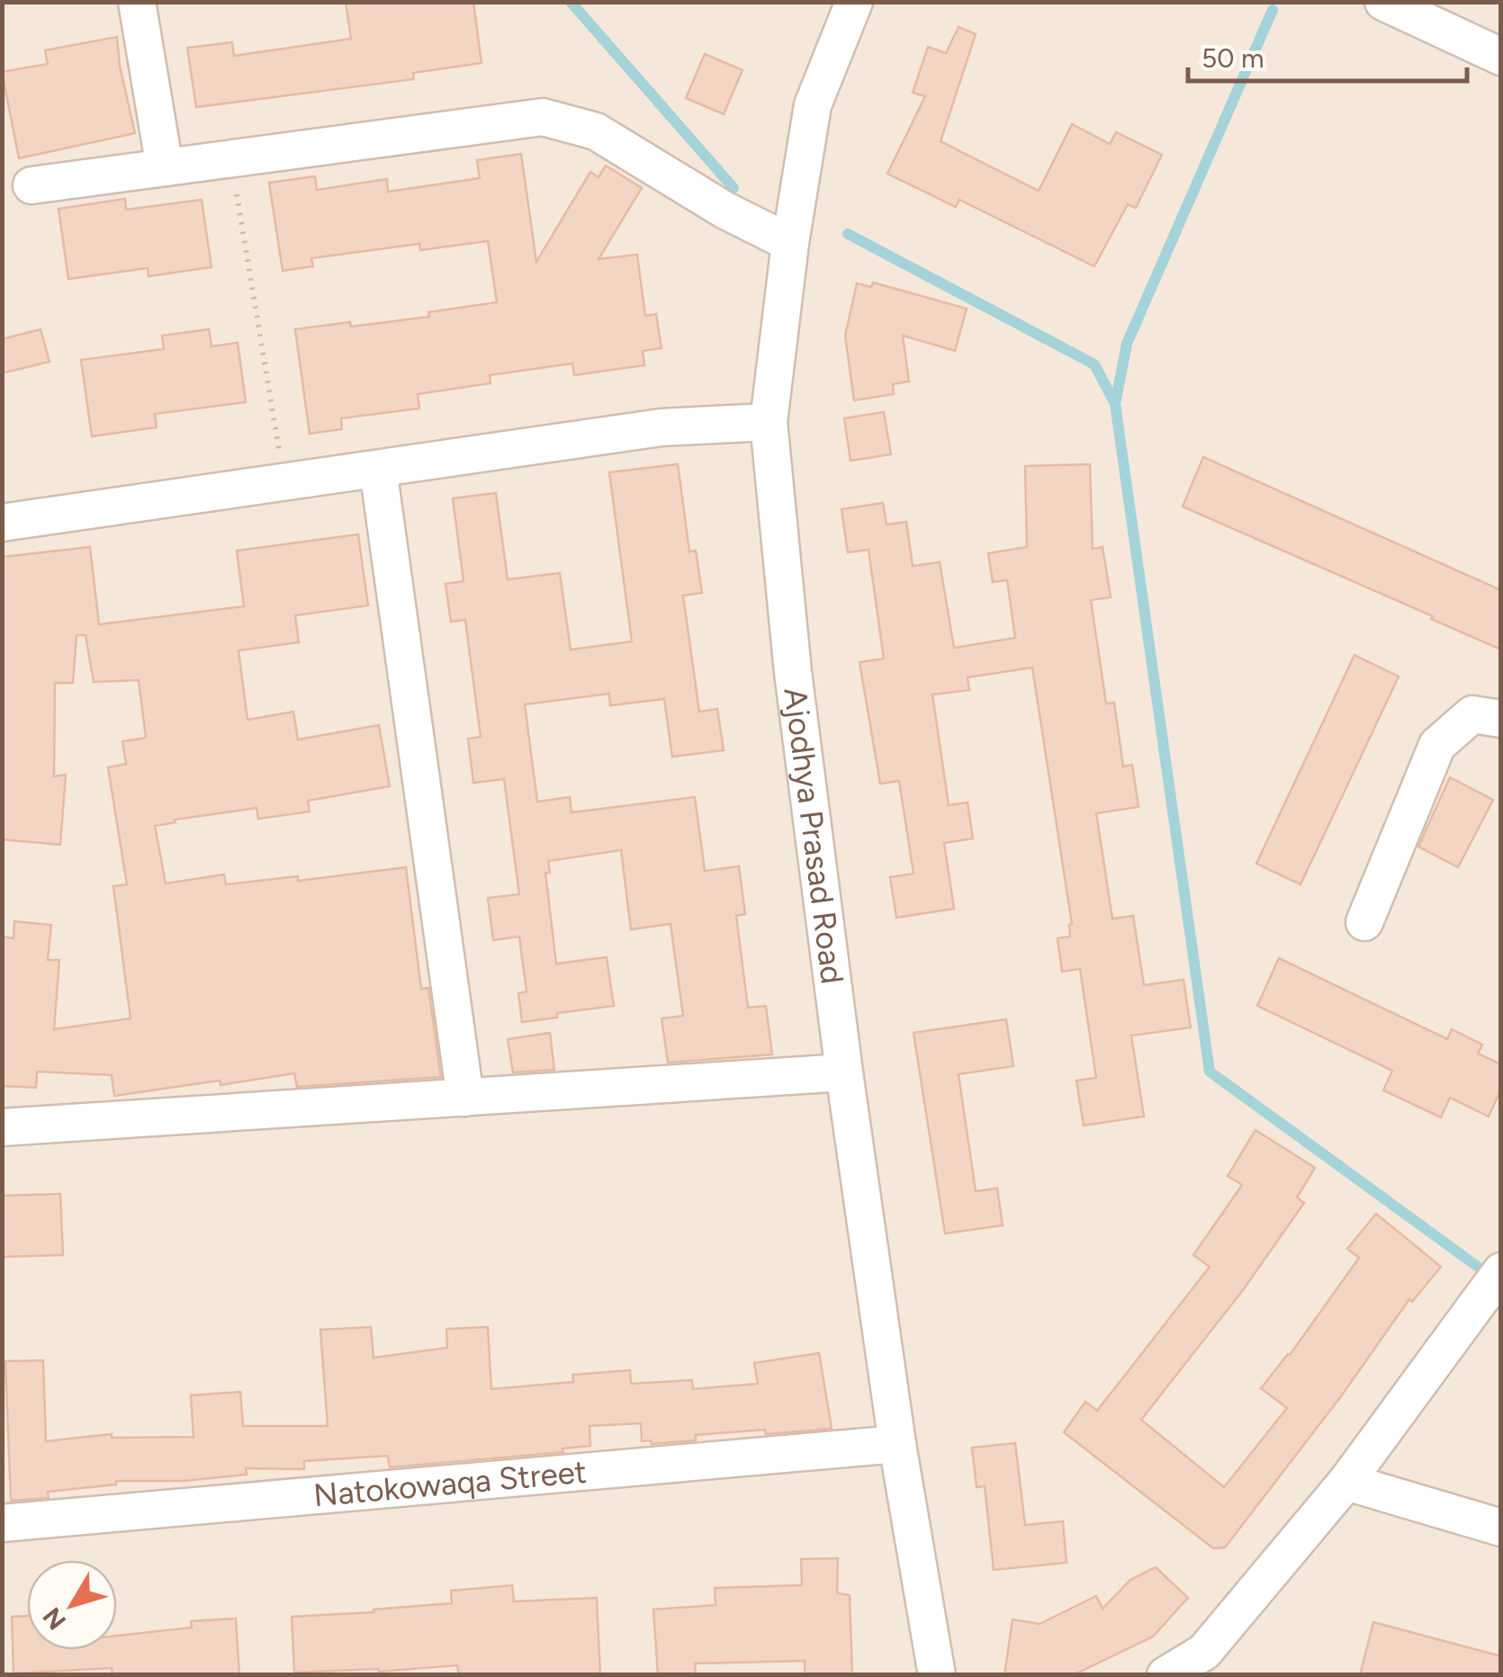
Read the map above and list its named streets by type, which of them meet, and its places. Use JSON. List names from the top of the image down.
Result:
{
  "streets": {
    "street": ["Ajodhya Prasad Road", "Natokowaqa Street"]
  },
  "crossings": [
    ["Ajodhya Prasad Road", "Natokowaqa Street"]
  ],
  "scale_bar": "50 m",
  "north": "bottom left"
}
